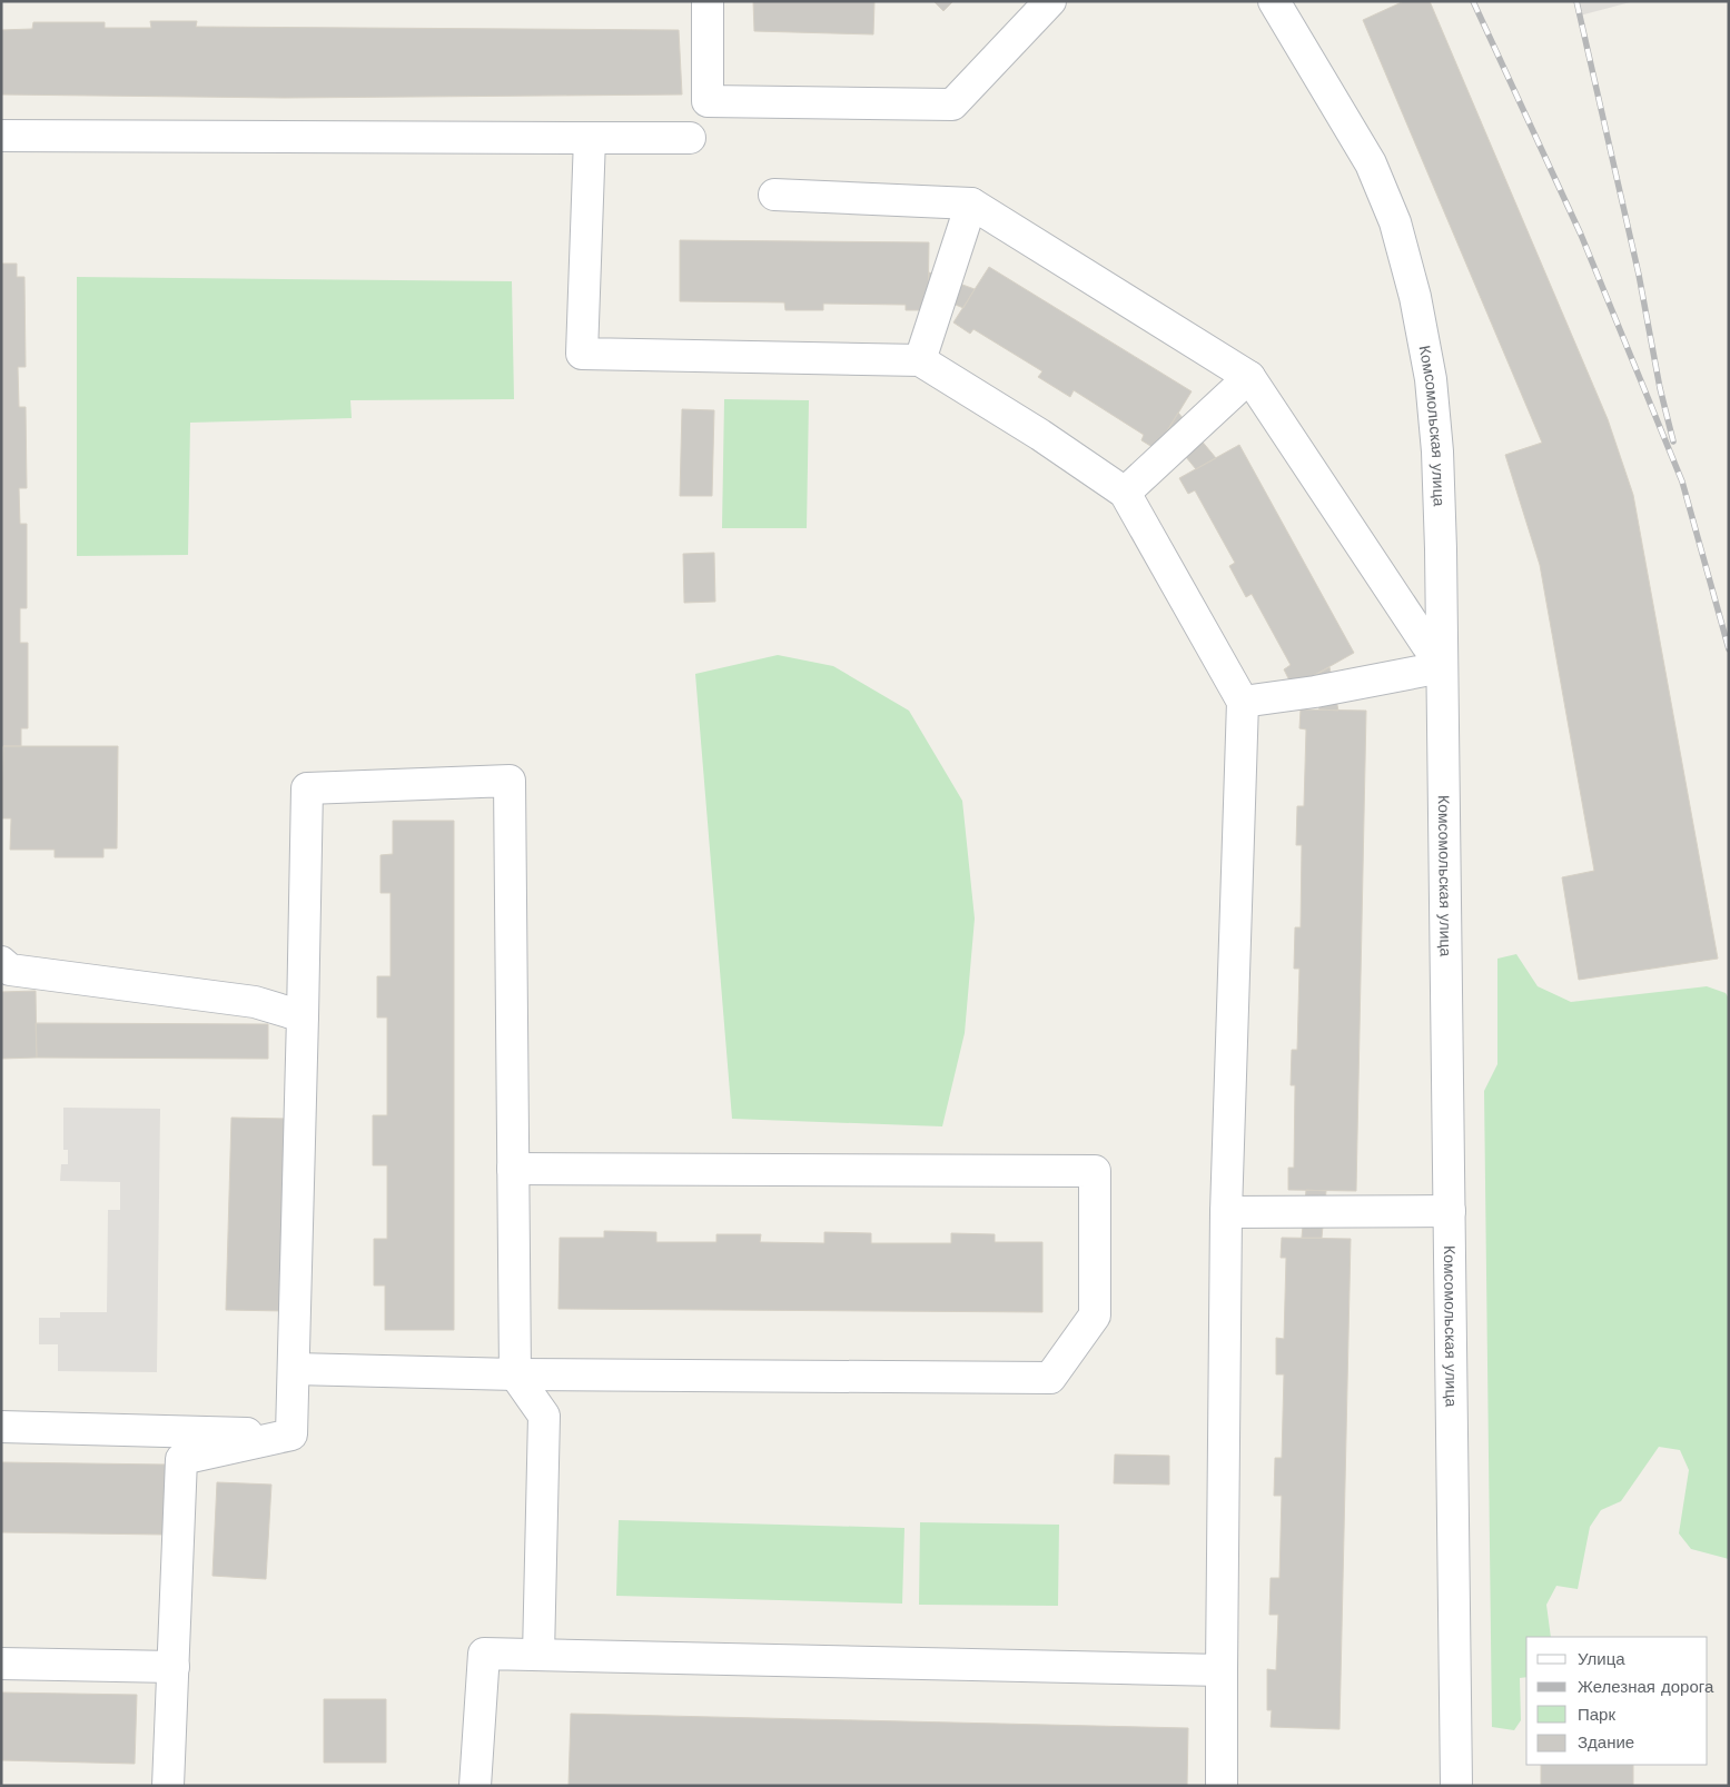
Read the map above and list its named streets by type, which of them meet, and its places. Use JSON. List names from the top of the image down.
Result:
{
  "streets": {
    "street": ["Комсомольская улица"]
  },
  "legend": [
    "Улица",
    "Железная дорога",
    "Парк",
    "Здание"
  ]
}
